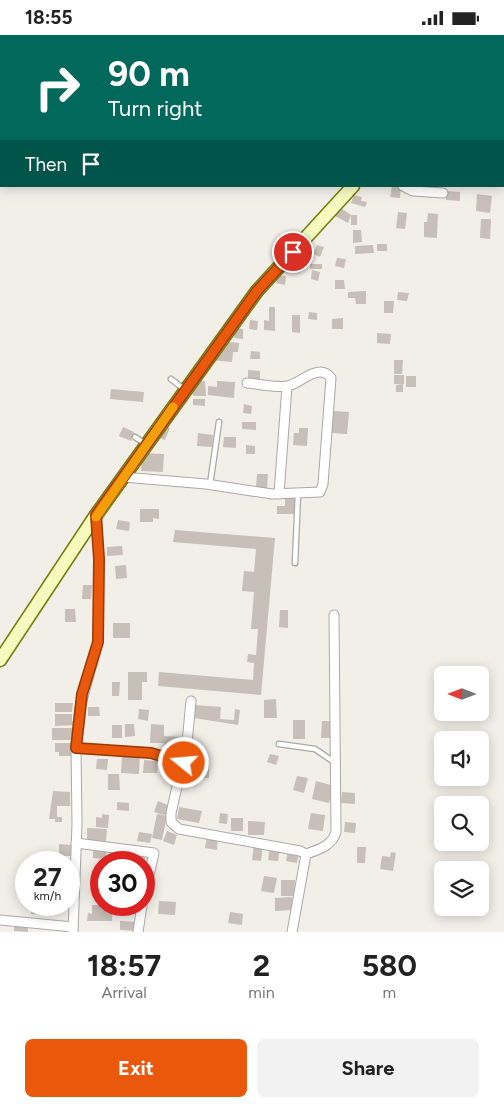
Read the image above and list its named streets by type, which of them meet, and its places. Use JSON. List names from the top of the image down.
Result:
{
  "north": "left",
  "page": {
    "status": "18:55",
    "turn": ["90 m", "Turn right"],
    "then": "Then",
    "speed": "27 km/h",
    "limit": "30",
    "eta": [
      "18:57",
      "Arrival",
      "2",
      "min",
      "580",
      "m"
    ],
    "buttons": ["Exit", "Share"]
  }
}
